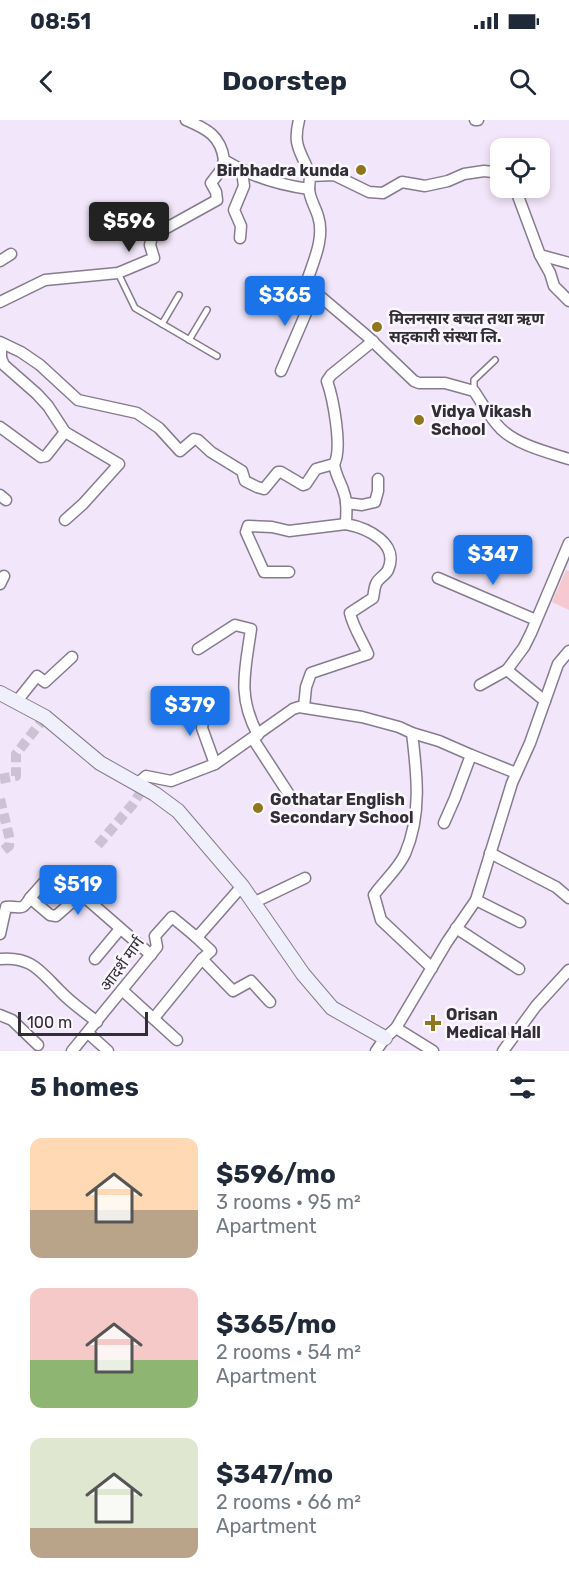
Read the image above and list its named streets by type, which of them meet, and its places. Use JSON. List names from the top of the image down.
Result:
{
  "streets": {
    "street": ["आदर्श मार्ग"]
  },
  "places": {
    "other": [
      "Birbhadra kunda",
      "मिलनसार बचत तथा ऋण सहकारी संस्था लि.",
      "Vidya Vikash School",
      "Gothatar English Secondary School"
    ],
    "health": ["Orisan Medical Hall"]
  },
  "scale_bar": "100 m",
  "page": {
    "status": "08:51",
    "header": "Doorstep",
    "price": [
      "$596",
      "$365",
      "$347",
      "$379",
      "$519"
    ],
    "scale": "100 m",
    "heading": "5 homes",
    "list": [
      {
        "name": "$596/mo",
        "note": "3 rooms · 95 m² · Apartment"
      },
      {
        "name": "$365/mo",
        "note": "2 rooms · 54 m² · Apartment"
      },
      {
        "name": "$347/mo",
        "note": "2 rooms · 66 m² · Apartment"
      }
    ]
  }
}
